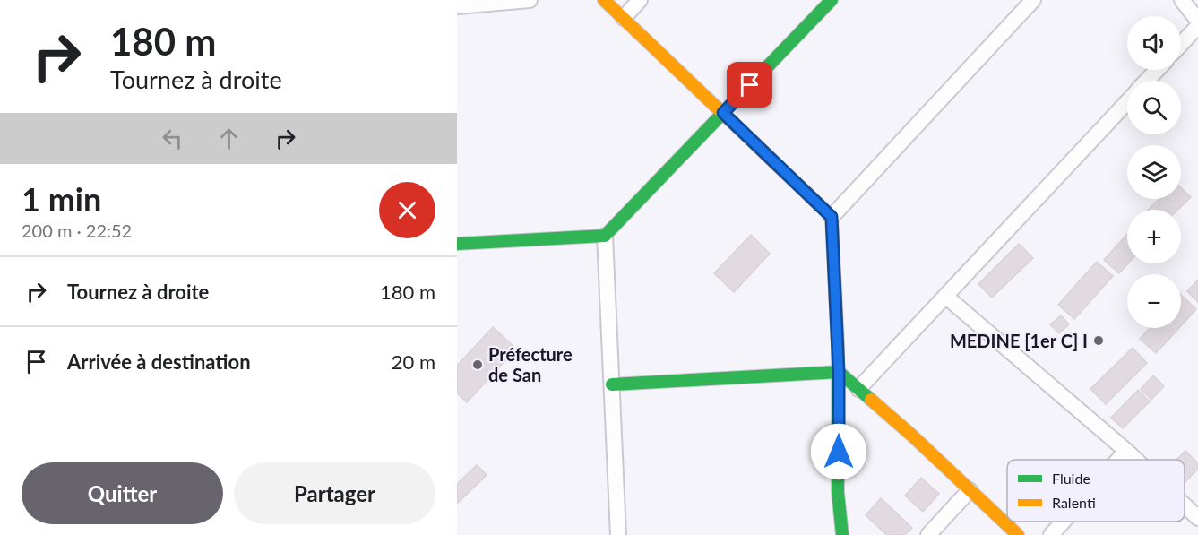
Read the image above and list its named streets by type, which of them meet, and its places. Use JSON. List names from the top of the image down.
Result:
{
  "places": ["MEDINE [1er C] I", "Préfecture de San"],
  "legend": ["Fluide", "Ralenti"],
  "page": {
    "turn": ["180 m", "Tournez à droite"],
    "map_buttons": ["+", "−"],
    "heading": ["1 min", "200 m · 22:52"],
    "list": [
      {
        "name": "Tournez à droite",
        "value": "180 m"
      },
      {
        "name": "Arrivée à destination",
        "value": "20 m"
      }
    ],
    "buttons": ["Quitter", "Partager"]
  }
}
